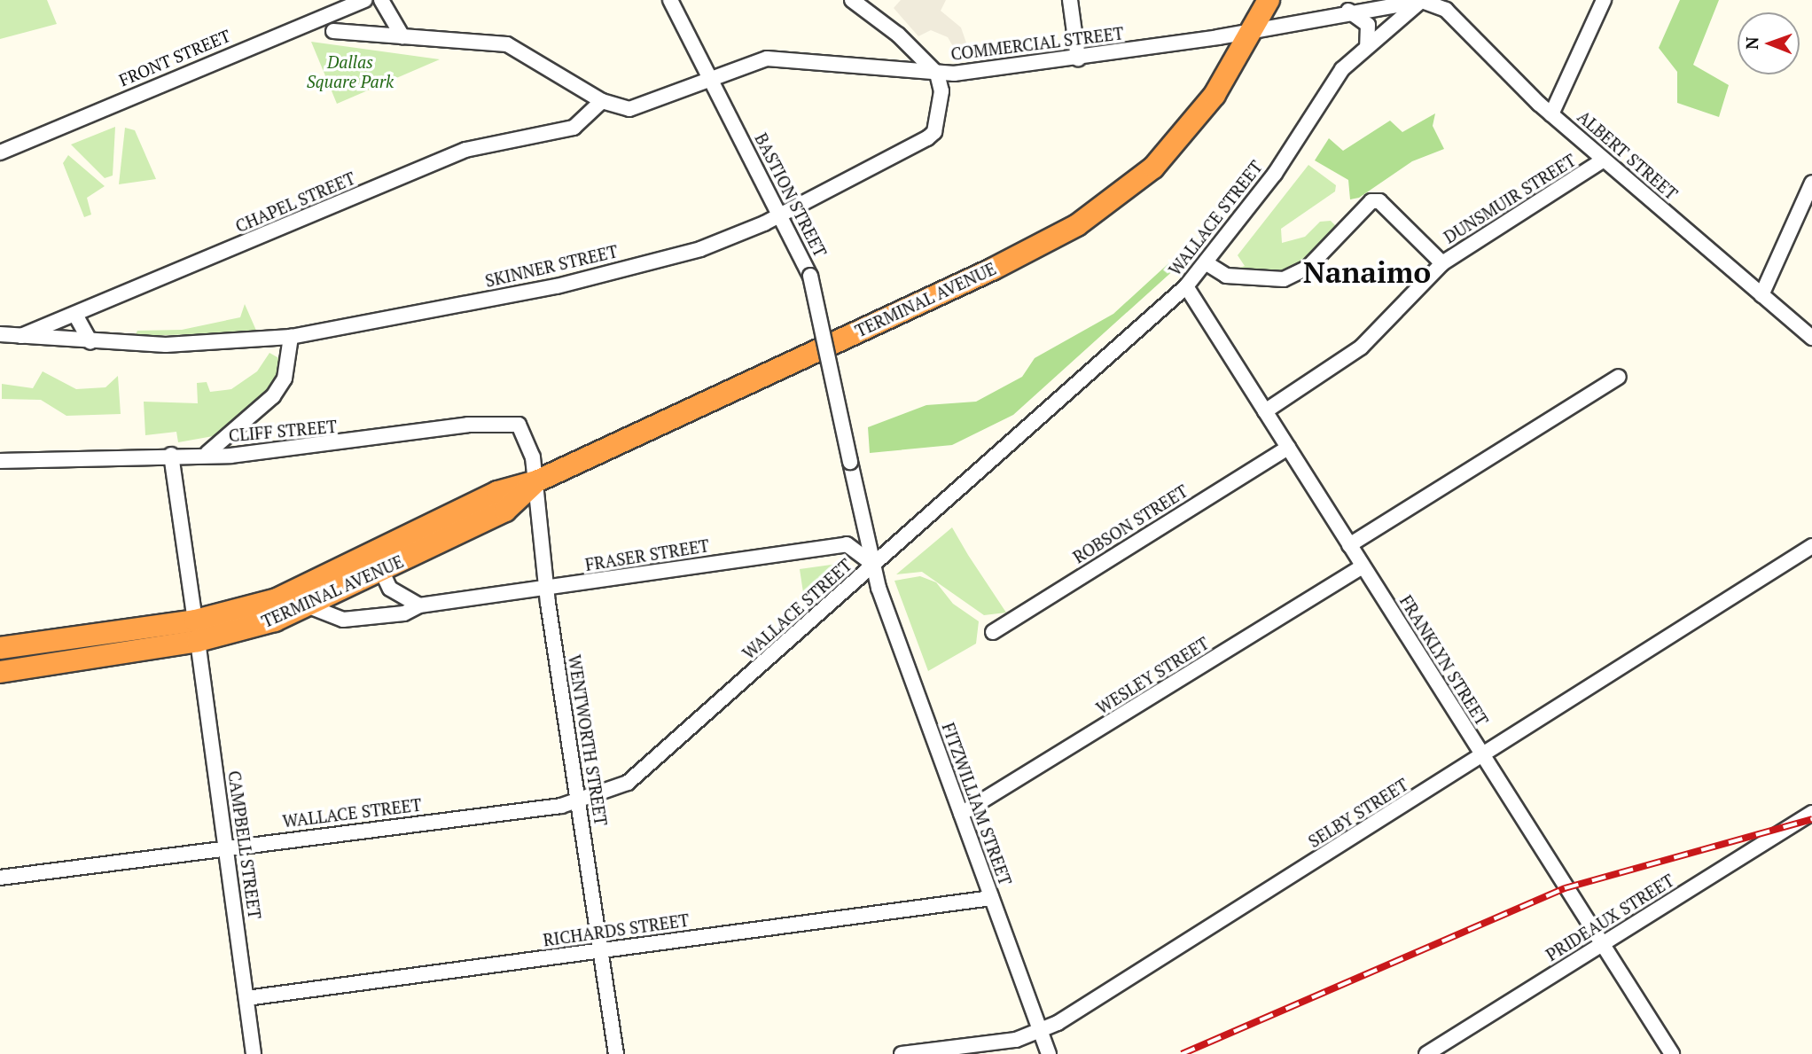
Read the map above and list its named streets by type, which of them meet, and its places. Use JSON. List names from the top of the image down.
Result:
{
  "streets": {
    "highway": ["TERMINAL AVENUE"],
    "street": [
      "COMMERCIAL STREET",
      "FRONT STREET",
      "ALBERT STREET",
      "BASTION STREET",
      "DUNSMUIR STREET",
      "CHAPEL STREET",
      "WALLACE STREET",
      "SKINNER STREET",
      "CLIFF STREET",
      "ROBSON STREET",
      "FRASER STREET",
      "FRANKLYN STREET",
      "WESLEY STREET",
      "WENTWORTH STREET",
      "FITZWILLIAM STREET",
      "SELBY STREET",
      "CAMPBELL STREET",
      "PRIDEAUX STREET",
      "RICHARDS STREET"
    ]
  },
  "crossings": [
    ["COMMERCIAL STREET", "ALBERT STREET"],
    ["COMMERCIAL STREET", "BASTION STREET"],
    ["COMMERCIAL STREET", "CHAPEL STREET"],
    ["COMMERCIAL STREET", "WALLACE STREET"],
    ["COMMERCIAL STREET", "SKINNER STREET"],
    ["COMMERCIAL STREET", "TERMINAL AVENUE"],
    ["ALBERT STREET", "DUNSMUIR STREET"],
    ["ALBERT STREET", "WALLACE STREET"],
    ["BASTION STREET", "WALLACE STREET"],
    ["BASTION STREET", "SKINNER STREET"],
    ["BASTION STREET", "FRASER STREET"],
    ["BASTION STREET", "FITZWILLIAM STREET"],
    ["DUNSMUIR STREET", "FRANKLYN STREET"],
    ["CHAPEL STREET", "SKINNER STREET"],
    ["WALLACE STREET", "FRASER STREET"],
    ["WALLACE STREET", "FRANKLYN STREET"],
    ["WALLACE STREET", "WENTWORTH STREET"],
    ["WALLACE STREET", "FITZWILLIAM STREET"],
    ["WALLACE STREET", "CAMPBELL STREET"],
    ["TERMINAL AVENUE", "FRASER STREET"],
    ["TERMINAL AVENUE", "WENTWORTH STREET"],
    ["TERMINAL AVENUE", "CAMPBELL STREET"],
    ["CLIFF STREET", "WENTWORTH STREET"],
    ["CLIFF STREET", "CAMPBELL STREET"],
    ["ROBSON STREET", "FRANKLYN STREET"],
    ["FRASER STREET", "WENTWORTH STREET"],
    ["FRASER STREET", "FITZWILLIAM STREET"],
    ["FRANKLYN STREET", "WESLEY STREET"],
    ["FRANKLYN STREET", "SELBY STREET"],
    ["FRANKLYN STREET", "PRIDEAUX STREET"],
    ["WESLEY STREET", "FITZWILLIAM STREET"],
    ["WENTWORTH STREET", "RICHARDS STREET"],
    ["FITZWILLIAM STREET", "SELBY STREET"],
    ["FITZWILLIAM STREET", "RICHARDS STREET"],
    ["CAMPBELL STREET", "RICHARDS STREET"]
  ],
  "districts": ["Nanaimo"],
  "parks": ["Dallas Square Park"],
  "north": "left"
}
